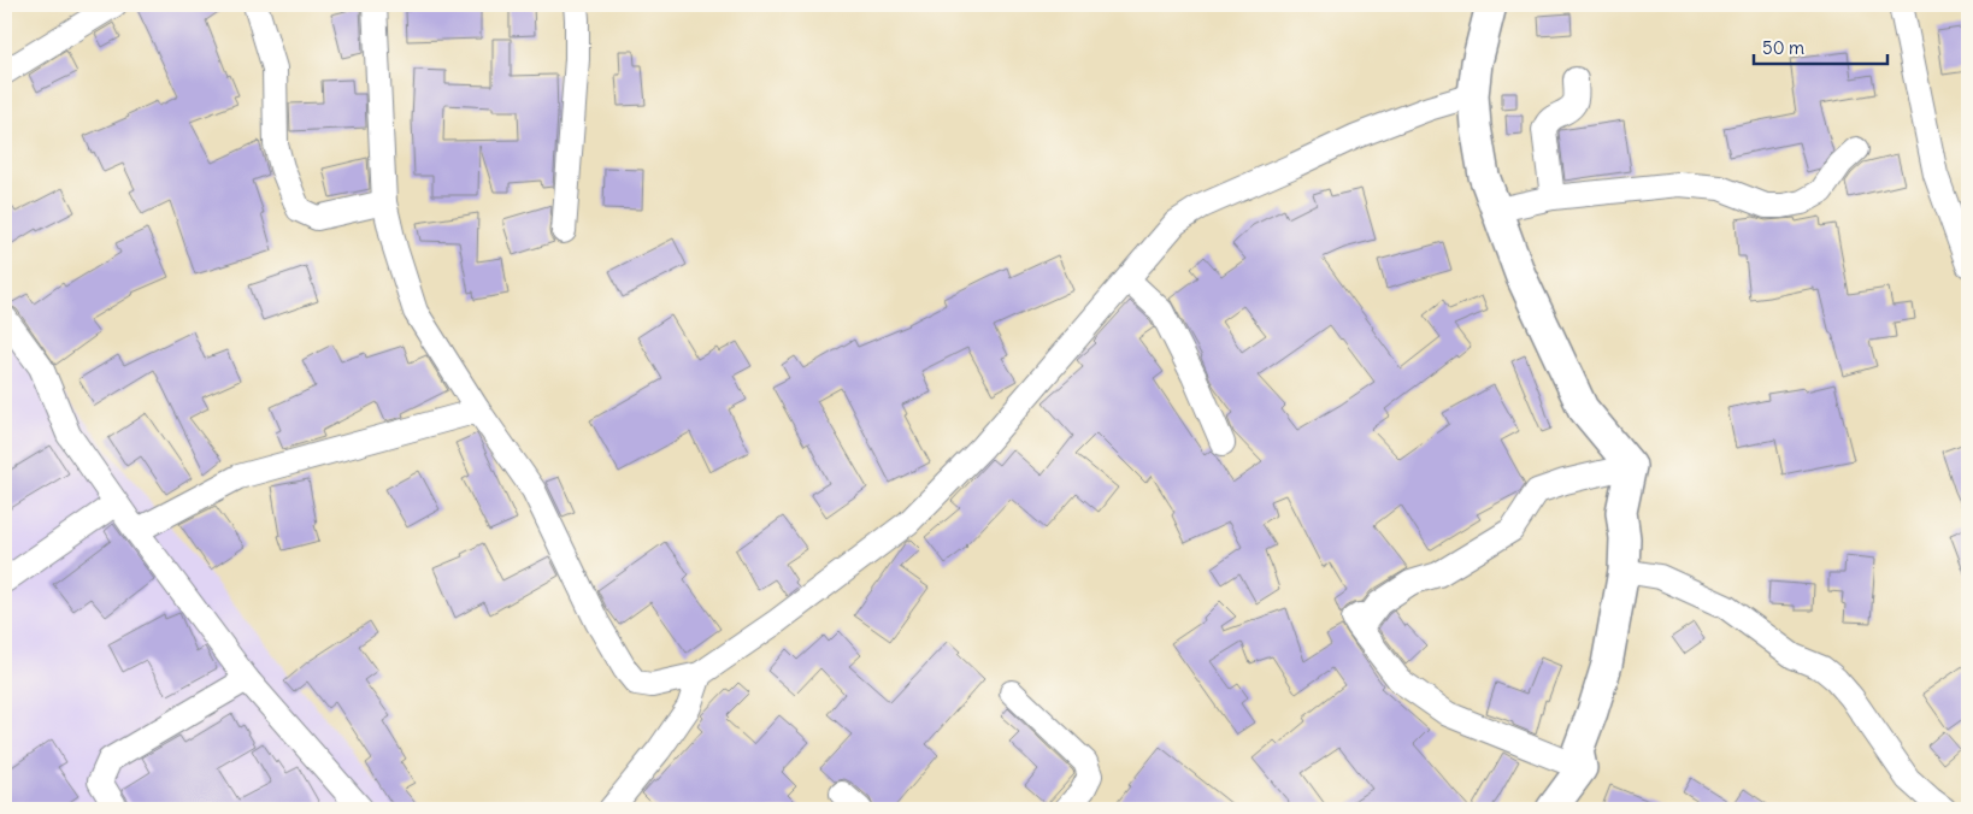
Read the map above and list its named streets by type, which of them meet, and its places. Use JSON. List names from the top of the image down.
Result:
{
  "scale_bar": "50 m"
}
